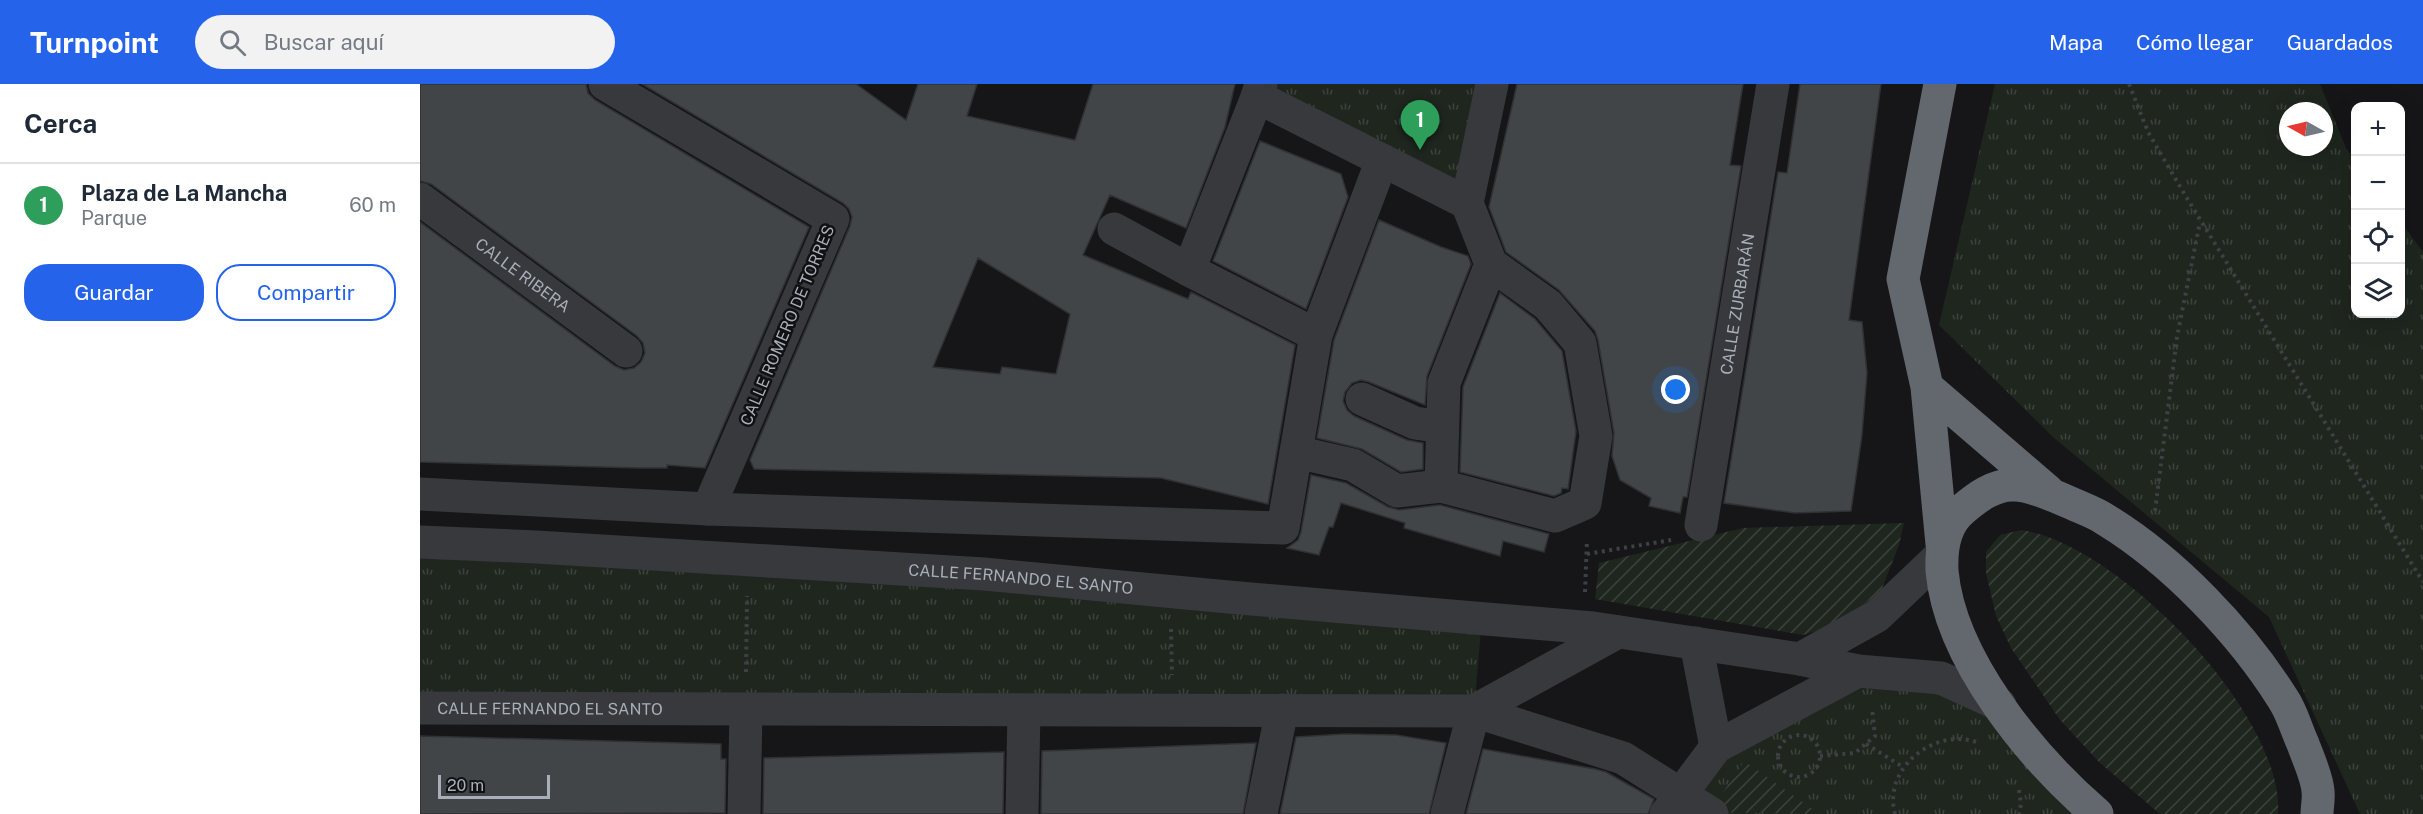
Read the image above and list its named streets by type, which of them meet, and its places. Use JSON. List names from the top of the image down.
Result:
{
  "streets": {
    "street": [
      "CALLE RIBERA",
      "CALLE ZURBARÁN",
      "CALLE ROMERO DE TORRES",
      "CALLE FERNANDO EL SANTO"
    ]
  },
  "scale_bar": "20 m",
  "north": "left",
  "page": {
    "header": "Turnpoint",
    "search": "Buscar aquí",
    "nav": ["Mapa", "Cómo llegar", "Guardados"],
    "heading": "Cerca",
    "pins": "1",
    "map_buttons": ["+", "−"],
    "list": [
      {
        "mark": "1",
        "name": "Plaza de La Mancha",
        "note": "Parque",
        "value": "60 m"
      }
    ],
    "buttons": ["Guardar", "Compartir"],
    "scale": "20 m"
  }
}
